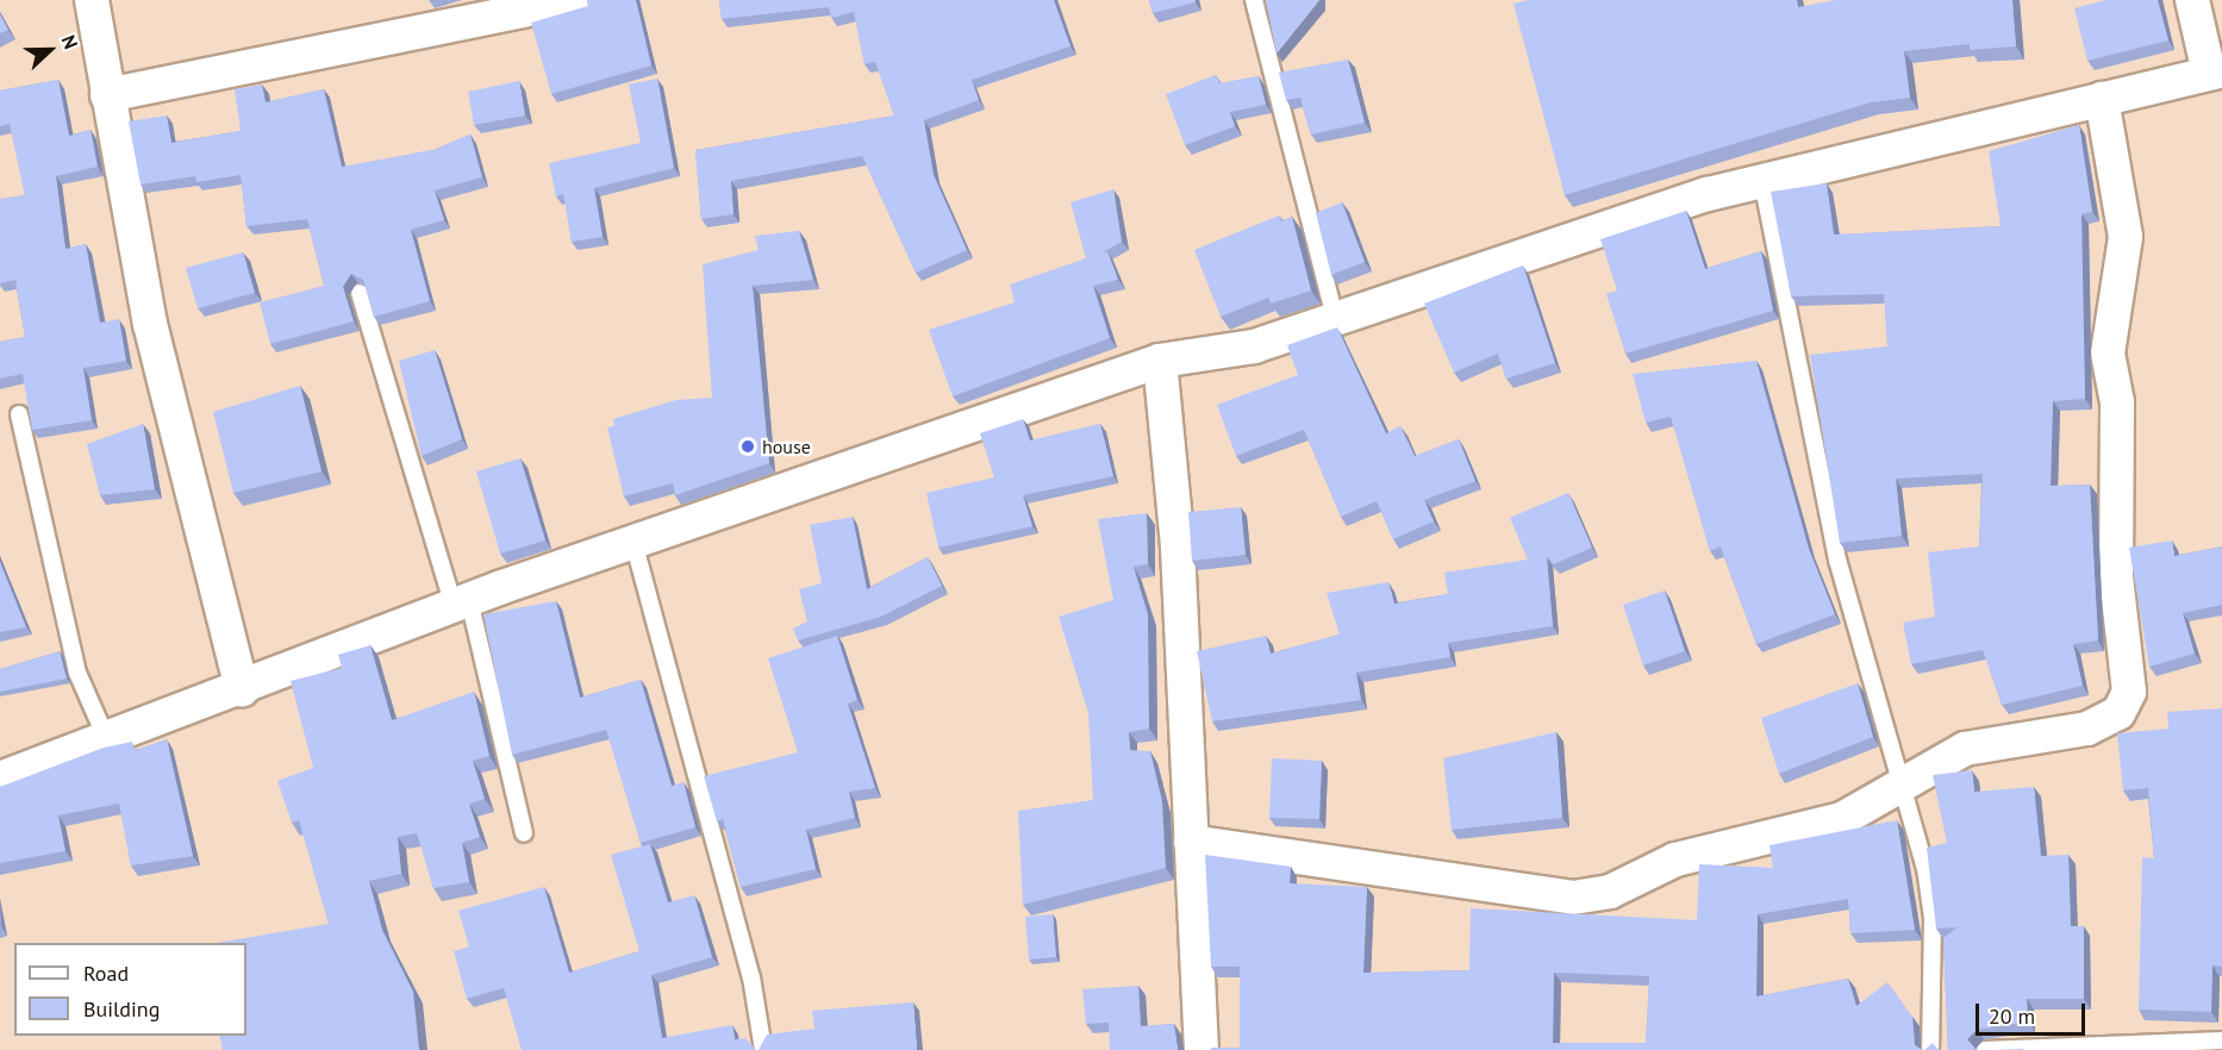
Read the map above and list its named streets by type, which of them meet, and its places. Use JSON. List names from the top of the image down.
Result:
{
  "places": ["house"],
  "legend": ["Road", "Building"],
  "scale_bar": "20 m",
  "north": "right"
}
